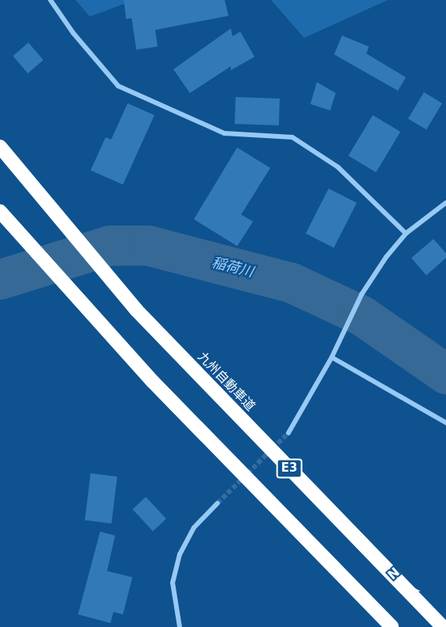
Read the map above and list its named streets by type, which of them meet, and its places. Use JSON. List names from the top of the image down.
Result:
{
  "streets": {
    "highway": ["九州自動車道", "E3"]
  },
  "water": ["稲荷川"],
  "north": "top left"
}
